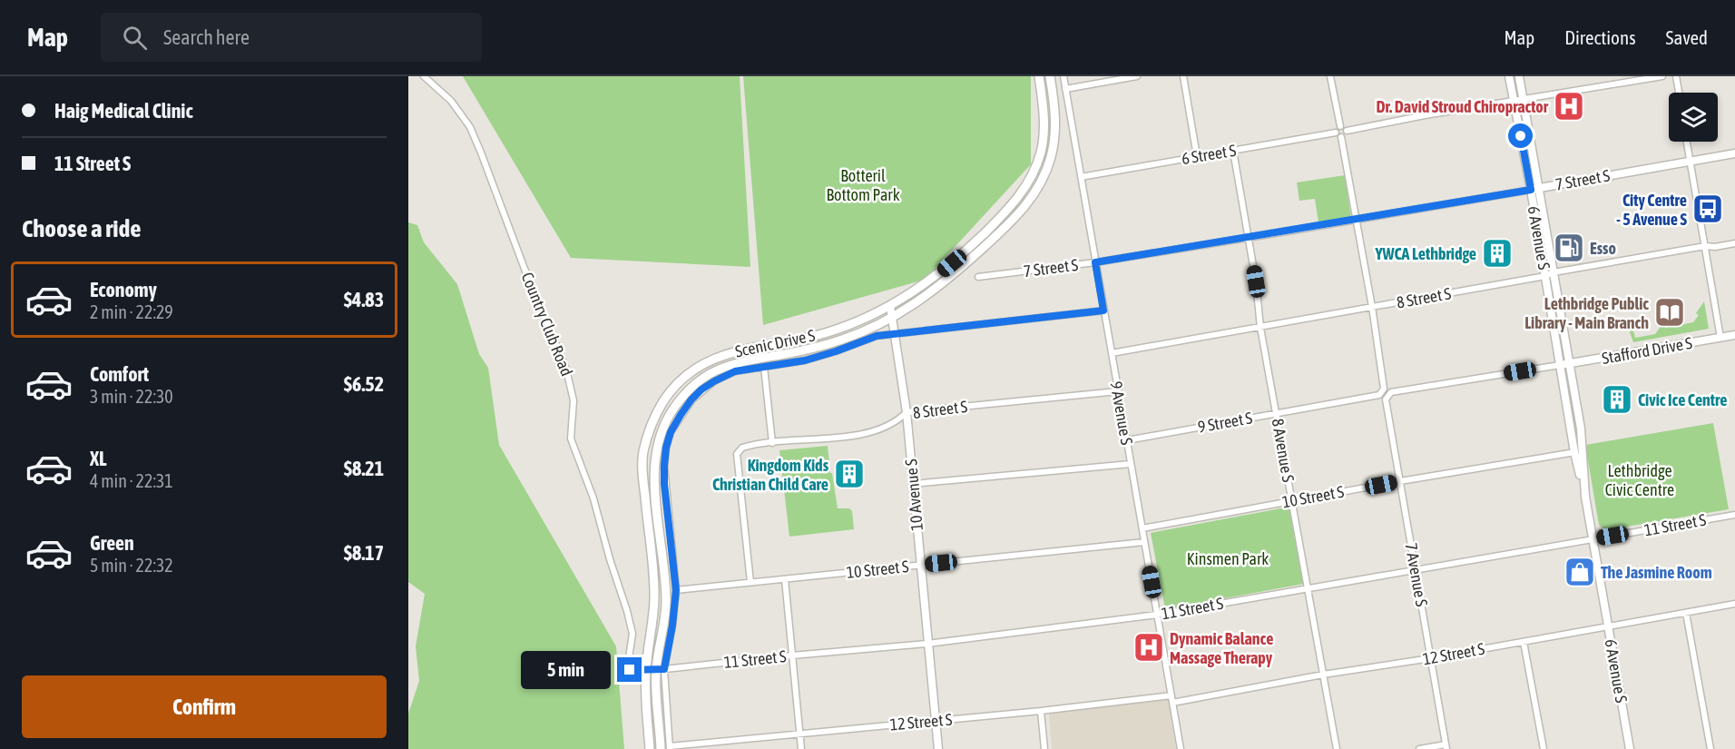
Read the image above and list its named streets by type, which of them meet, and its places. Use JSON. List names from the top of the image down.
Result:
{
  "streets": {
    "main road": [
      "7 Street S",
      "6 Avenue S",
      "Scenic Drive S",
      "Stafford Drive S",
      "10 Avenue S"
    ],
    "street": [
      "6 Street S",
      "8 Street S",
      "Country Club Road",
      "9 Avenue S",
      "9 Street S",
      "8 Avenue S",
      "10 Street S",
      "11 Street S",
      "7 Avenue S",
      "12 Street S"
    ]
  },
  "crossings": [
    ["6 Street S", "9 Avenue S"],
    ["6 Street S", "8 Avenue S"],
    ["7 Street S", "6 Avenue S"],
    ["7 Street S", "9 Avenue S"],
    ["7 Street S", "8 Avenue S"],
    ["6 Avenue S", "8 Street S"],
    ["6 Avenue S", "Stafford Drive S"],
    ["6 Avenue S", "10 Street S"],
    ["6 Avenue S", "11 Street S"],
    ["6 Avenue S", "7 Avenue S"],
    ["6 Avenue S", "12 Street S"],
    ["8 Street S", "9 Avenue S"],
    ["8 Street S", "9 Street S"],
    ["8 Street S", "8 Avenue S"],
    ["8 Street S", "10 Avenue S"],
    ["8 Street S", "10 Street S"],
    ["Country Club Road", "Scenic Drive S"],
    ["Country Club Road", "11 Street S"],
    ["Scenic Drive S", "9 Avenue S"],
    ["Scenic Drive S", "10 Avenue S"],
    ["Scenic Drive S", "10 Street S"],
    ["Scenic Drive S", "11 Street S"],
    ["Scenic Drive S", "12 Street S"],
    ["Stafford Drive S", "7 Avenue S"],
    ["9 Avenue S", "9 Street S"],
    ["9 Avenue S", "10 Street S"],
    ["9 Avenue S", "11 Street S"],
    ["9 Avenue S", "12 Street S"],
    ["9 Street S", "8 Avenue S"],
    ["8 Avenue S", "10 Street S"],
    ["8 Avenue S", "11 Street S"],
    ["8 Avenue S", "12 Street S"],
    ["10 Avenue S", "10 Street S"],
    ["10 Avenue S", "11 Street S"],
    ["10 Avenue S", "12 Street S"],
    ["10 Street S", "7 Avenue S"],
    ["11 Street S", "7 Avenue S"],
    ["7 Avenue S", "12 Street S"]
  ],
  "parks": ["Botteril Bottom Park", "Lethbridge Civic Centre", "Kinsmen Park"],
  "places": {
    "hospital": ["Dr. David Stroud Chiropractor", "Dynamic Balance Massage Therapy"],
    "bus stop": ["City Centre - 5 Avenue S"],
    "fuel station": ["Esso"],
    "building": ["YWCA Lethbridge", "Civic Ice Centre", "Kingdom Kids Christian Child Care"],
    "library": ["Lethbridge Public Library - Main Branch"],
    "shop": ["The Jasmine Room"]
  },
  "page": {
    "header": "Map",
    "search": "Search here",
    "nav": ["Map", "Directions", "Saved"],
    "banner": ["Haig Medical Clinic", "11 Street S"],
    "heading": "Choose a ride",
    "list": [
      {
        "name": "Economy",
        "note": "2 min · 22:29",
        "value": "$4.83"
      },
      {
        "name": "Comfort",
        "note": "3 min · 22:30",
        "value": "$6.52"
      },
      {
        "name": "XL",
        "note": "4 min · 22:31",
        "value": "$8.21"
      },
      {
        "name": "Green",
        "note": "5 min · 22:32",
        "value": "$8.17"
      }
    ],
    "bubble": "5 min",
    "buttons": "Confirm"
  }
}
